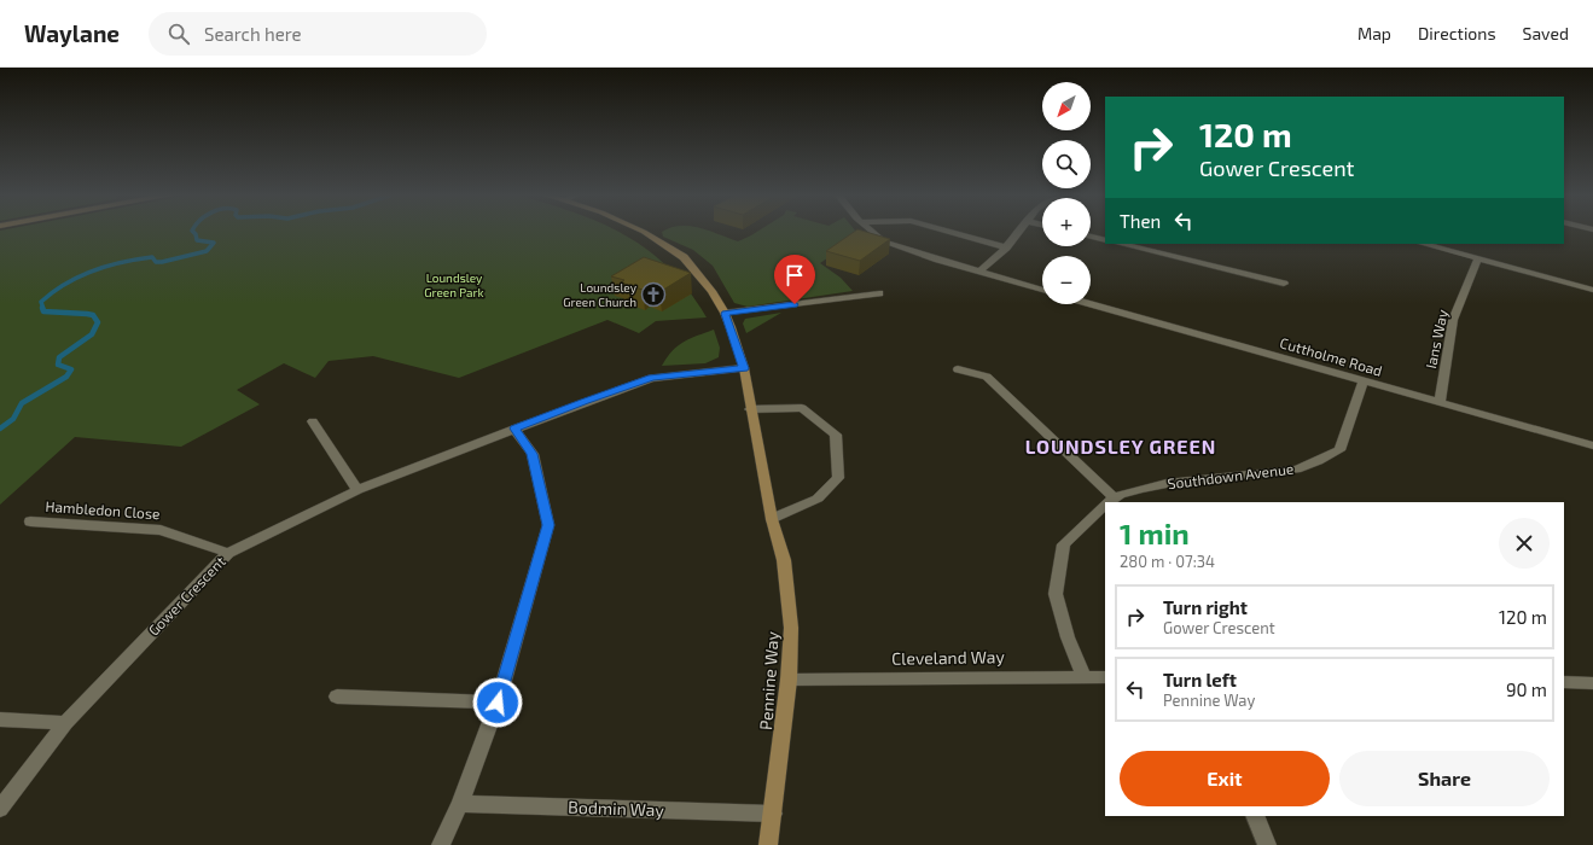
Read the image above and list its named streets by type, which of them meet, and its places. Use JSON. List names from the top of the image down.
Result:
{
  "streets": {
    "street": [
      "Ians Way",
      "Cuttholme Road",
      "Southdown Avenue",
      "Hambledon Close",
      "Gower Crescent",
      "Cleveland Way",
      "Pennine Way",
      "Bodmin Way"
    ]
  },
  "crossings": [
    ["Ians Way", "Cuttholme Road"],
    ["Cuttholme Road", "Southdown Avenue"],
    ["Southdown Avenue", "Cleveland Way"],
    ["Hambledon Close", "Gower Crescent"],
    ["Gower Crescent", "Pennine Way"],
    ["Cleveland Way", "Pennine Way"],
    ["Pennine Way", "Bodmin Way"]
  ],
  "districts": ["LOUNDSLEY GREEN"],
  "parks": ["Loundsley Green Park"],
  "places": {
    "church": ["Loundsley Green Church"]
  },
  "north": "bottom left",
  "page": {
    "header": "Waylane",
    "search": "Search here",
    "nav": ["Map", "Directions", "Saved"],
    "map_buttons": ["+", "−"],
    "turn": ["120 m", "Gower Crescent"],
    "then": "Then",
    "heading": ["1 min", "280 m · 07:34"],
    "list": [
      {
        "name": "Turn right",
        "note": "Gower Crescent",
        "value": "120 m"
      },
      {
        "name": "Turn left",
        "note": "Pennine Way",
        "value": "90 m"
      }
    ],
    "buttons": ["Exit", "Share"]
  }
}
